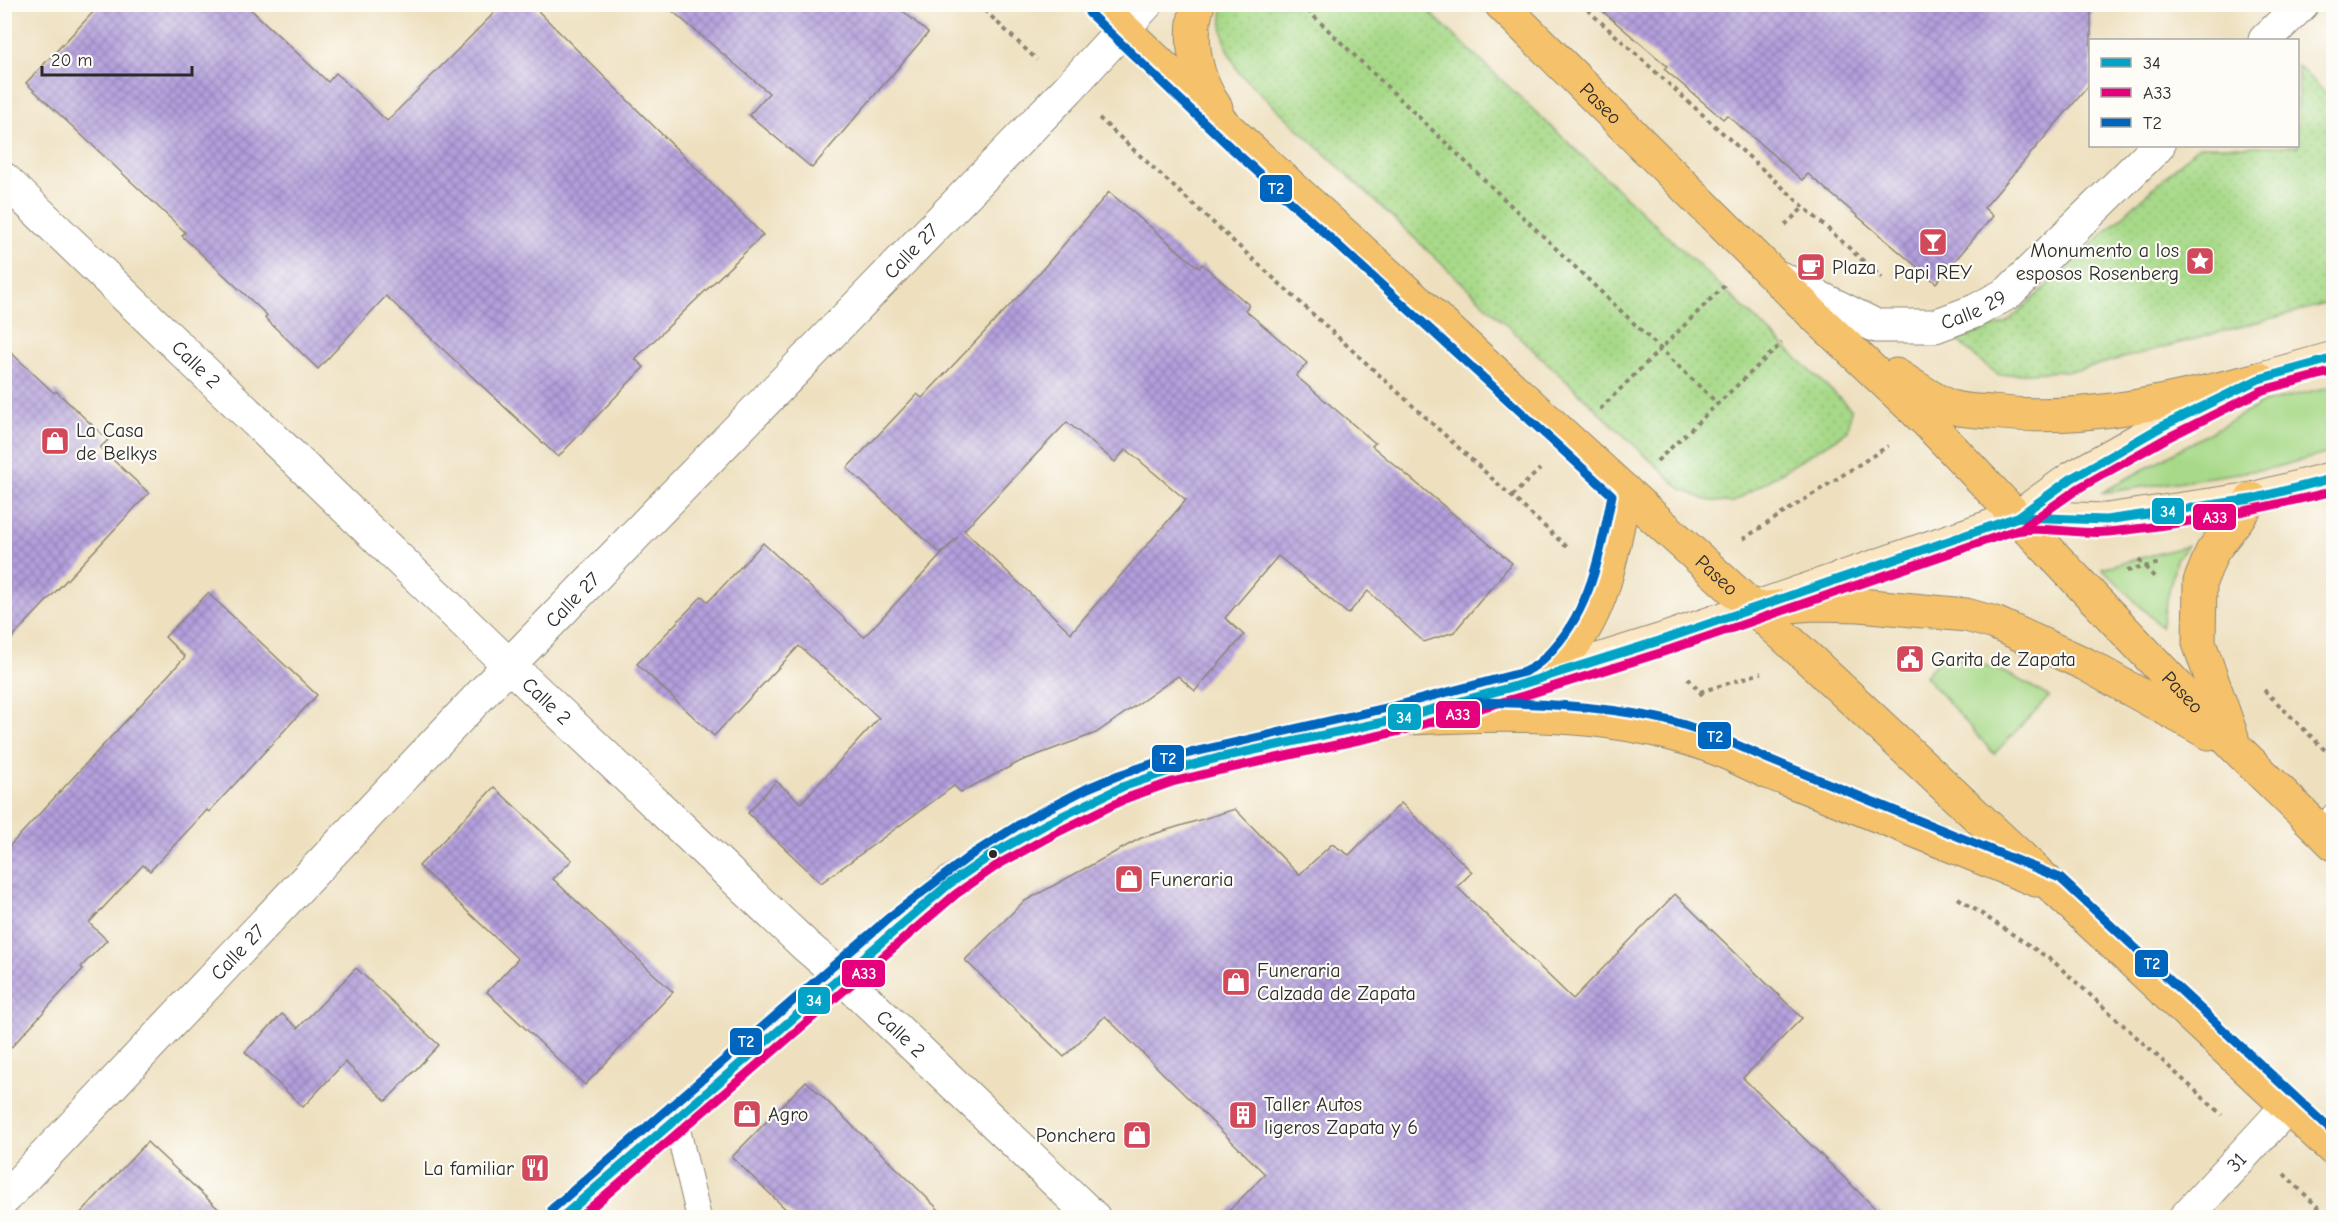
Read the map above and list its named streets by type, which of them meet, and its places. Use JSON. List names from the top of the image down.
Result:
{
  "streets": {
    "main road": ["Paseo"],
    "street": [
      "Calle 27",
      "Calle 29",
      "Calle 2",
      "31"
    ]
  },
  "crossings": [
    ["Paseo", "Calle 27"],
    ["Paseo", "Calle 29"],
    ["Paseo", "31"],
    ["Calle 27", "Calle 2"]
  ],
  "places": {
    "bar": ["Papi REY"],
    "place": ["Monumento a los esposos Rosenberg"],
    "cafe": ["Plaza"],
    "shop": [
      "La Casa de Belkys",
      "Funeraria",
      "Funeraria Calzada de Zapata",
      "Agro",
      "Ponchera"
    ],
    "public building": ["Garita de Zapata"],
    "building": ["Taller Autos ligeros Zapata y 6"],
    "restaurant": ["La familiar"]
  },
  "lines": ["transit line T2", "transit line 34", "transit line A33"],
  "legend": ["34", "A33", "T2"],
  "scale_bar": "20 m"
}
